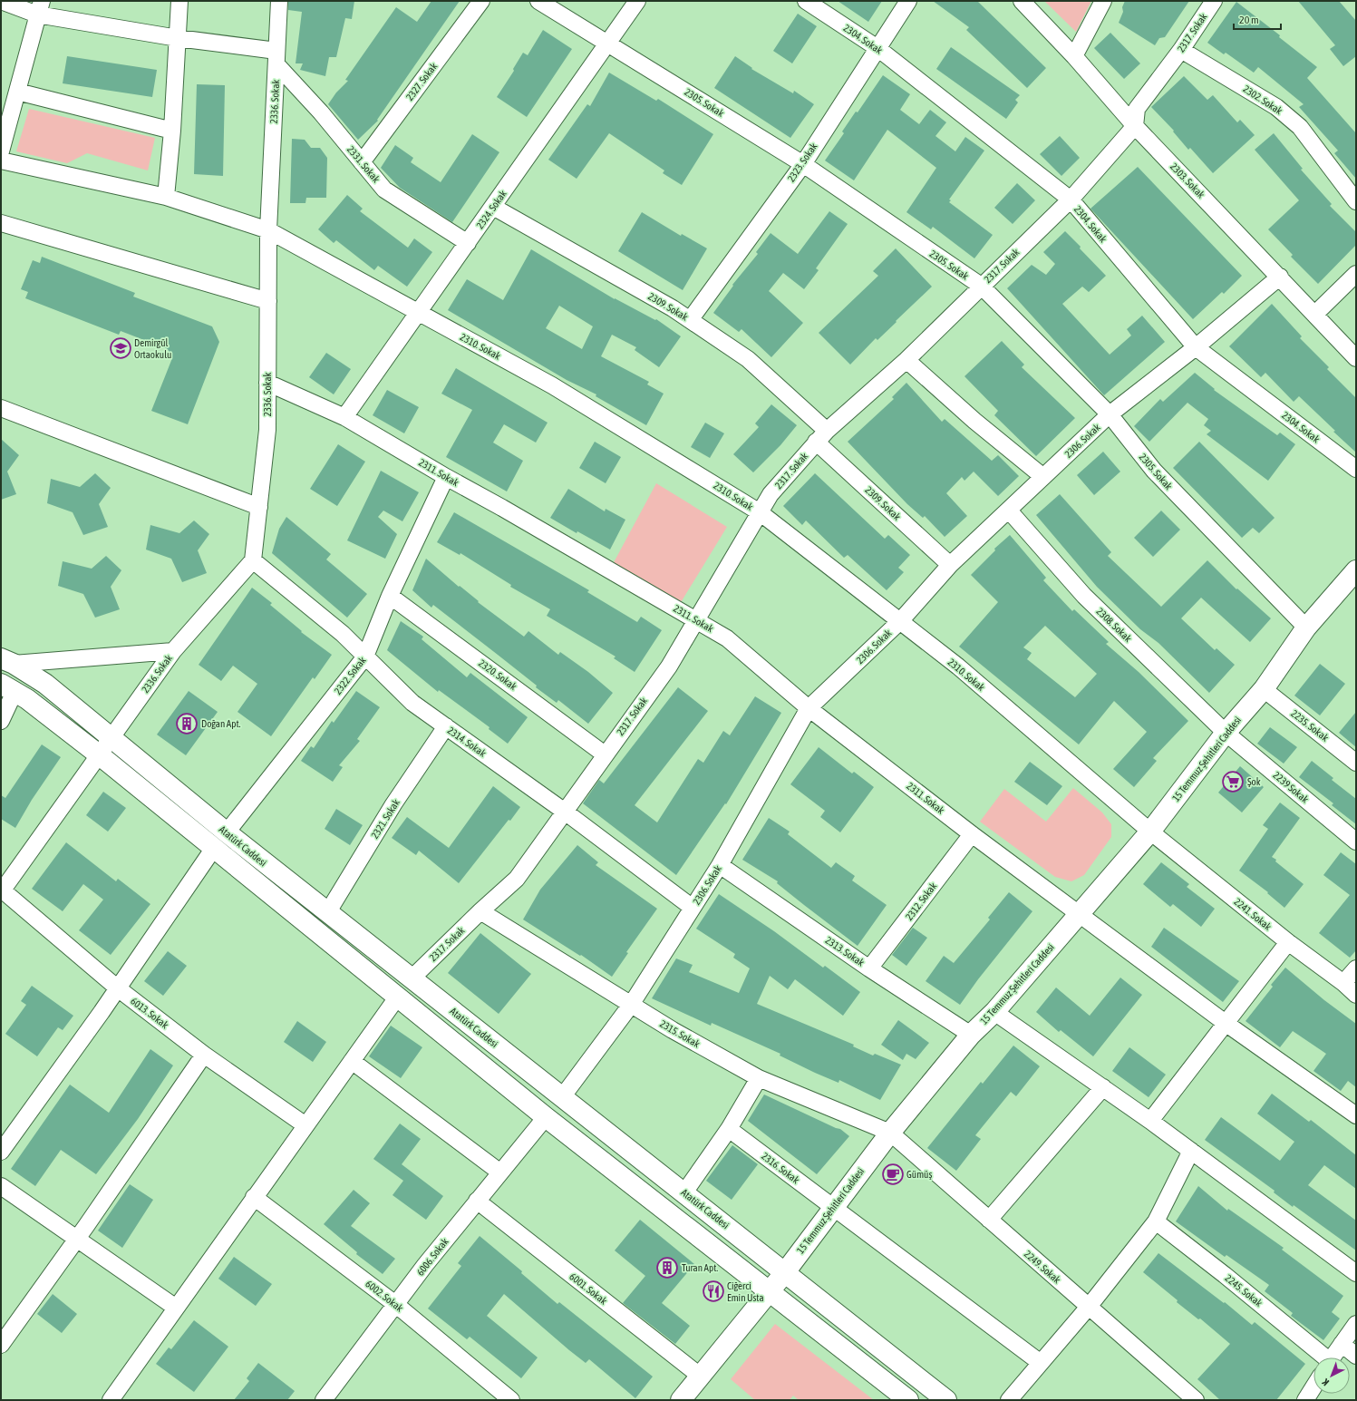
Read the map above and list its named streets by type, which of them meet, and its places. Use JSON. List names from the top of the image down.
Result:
{
  "streets": {
    "main road": ["15 Temmuz Şehitleri Caddesi", "Atatürk Caddesi"],
    "street": [
      "2317. Sokak",
      "2304. Sokak",
      "2327. Sokak",
      "2302. Sokak",
      "2336. Sokak",
      "2305. Sokak",
      "2323. Sokak",
      "2331. Sokak",
      "2303. Sokak",
      "2324. Sokak",
      "2309. Sokak",
      "2310. Sokak",
      "2306. Sokak",
      "2311. Sokak",
      "2308. Sokak",
      "2320. Sokak",
      "2322. Sokak",
      "2235. Sokak",
      "2314. Sokak",
      "2239 Sokak",
      "2321. Sokak",
      "2312. Sokak",
      "2241. Sokak",
      "2313. Sokak",
      "6013. Sokak",
      "2315. Sokak",
      "2316. Sokak",
      "6006. Sokak",
      "2249. Sokak",
      "6001. Sokak",
      "2245. Sokak",
      "6002. Sokak"
    ]
  },
  "crossings": [
    ["2317. Sokak", "2304. Sokak"],
    ["2317. Sokak", "2302. Sokak"],
    ["2317. Sokak", "2305. Sokak"],
    ["2317. Sokak", "2303. Sokak"],
    ["2317. Sokak", "2309. Sokak"],
    ["2317. Sokak", "2310. Sokak"],
    ["2317. Sokak", "2311. Sokak"],
    ["2317. Sokak", "2320. Sokak"],
    ["2317. Sokak", "2314. Sokak"],
    ["2317. Sokak", "Atatürk Caddesi"],
    ["2317. Sokak", "2315. Sokak"],
    ["2304. Sokak", "2323. Sokak"],
    ["2304. Sokak", "2306. Sokak"],
    ["2327. Sokak", "2331. Sokak"],
    ["2336. Sokak", "2331. Sokak"],
    ["2336. Sokak", "2310. Sokak"],
    ["2336. Sokak", "2311. Sokak"],
    ["2336. Sokak", "2314. Sokak"],
    ["2336. Sokak", "Atatürk Caddesi"],
    ["2336. Sokak", "6013. Sokak"],
    ["2305. Sokak", "2323. Sokak"],
    ["2305. Sokak", "2324. Sokak"],
    ["2305. Sokak", "2306. Sokak"],
    ["2305. Sokak", "15 Temmuz Şehitleri Caddesi"],
    ["2323. Sokak", "2309. Sokak"],
    ["2331. Sokak", "2324. Sokak"],
    ["2303. Sokak", "2306. Sokak"],
    ["2324. Sokak", "2309. Sokak"],
    ["2324. Sokak", "2310. Sokak"],
    ["2324. Sokak", "2311. Sokak"],
    ["2309. Sokak", "2306. Sokak"],
    ["2310. Sokak", "2306. Sokak"],
    ["2310. Sokak", "15 Temmuz Şehitleri Caddesi"],
    ["2310. Sokak", "2241. Sokak"],
    ["2306. Sokak", "2311. Sokak"],
    ["2306. Sokak", "2308. Sokak"],
    ["2306. Sokak", "2314. Sokak"],
    ["2306. Sokak", "Atatürk Caddesi"],
    ["2306. Sokak", "2313. Sokak"],
    ["2306. Sokak", "2315. Sokak"],
    ["2311. Sokak", "2322. Sokak"],
    ["2311. Sokak", "15 Temmuz Şehitleri Caddesi"],
    ["2311. Sokak", "2312. Sokak"],
    ["2308. Sokak", "15 Temmuz Şehitleri Caddesi"],
    ["2308. Sokak", "2239 Sokak"],
    ["2320. Sokak", "2322. Sokak"],
    ["2322. Sokak", "2314. Sokak"],
    ["2322. Sokak", "Atatürk Caddesi"],
    ["2235. Sokak", "15 Temmuz Şehitleri Caddesi"],
    ["2314. Sokak", "2321. Sokak"],
    ["15 Temmuz Şehitleri Caddesi", "2239 Sokak"],
    ["15 Temmuz Şehitleri Caddesi", "Atatürk Caddesi"],
    ["15 Temmuz Şehitleri Caddesi", "2241. Sokak"],
    ["15 Temmuz Şehitleri Caddesi", "2313. Sokak"],
    ["15 Temmuz Şehitleri Caddesi", "2315. Sokak"],
    ["15 Temmuz Şehitleri Caddesi", "2316. Sokak"],
    ["15 Temmuz Şehitleri Caddesi", "2249. Sokak"],
    ["15 Temmuz Şehitleri Caddesi", "6001. Sokak"],
    ["2321. Sokak", "Atatürk Caddesi"],
    ["Atatürk Caddesi", "6006. Sokak"],
    ["2312. Sokak", "2313. Sokak"],
    ["2315. Sokak", "2249. Sokak"],
    ["6006. Sokak", "6001. Sokak"],
    ["6006. Sokak", "6002. Sokak"]
  ],
  "places": {
    "school or university": ["Demirgül Ortaokulu"],
    "building": ["Doğan Apt.", "Turan Apt."],
    "supermarket": ["Şok"],
    "cafe": ["Gümüş"],
    "restaurant": ["Ciğerci Emin Usta"]
  },
  "scale_bar": "20 m",
  "north": "bottom left"
}
